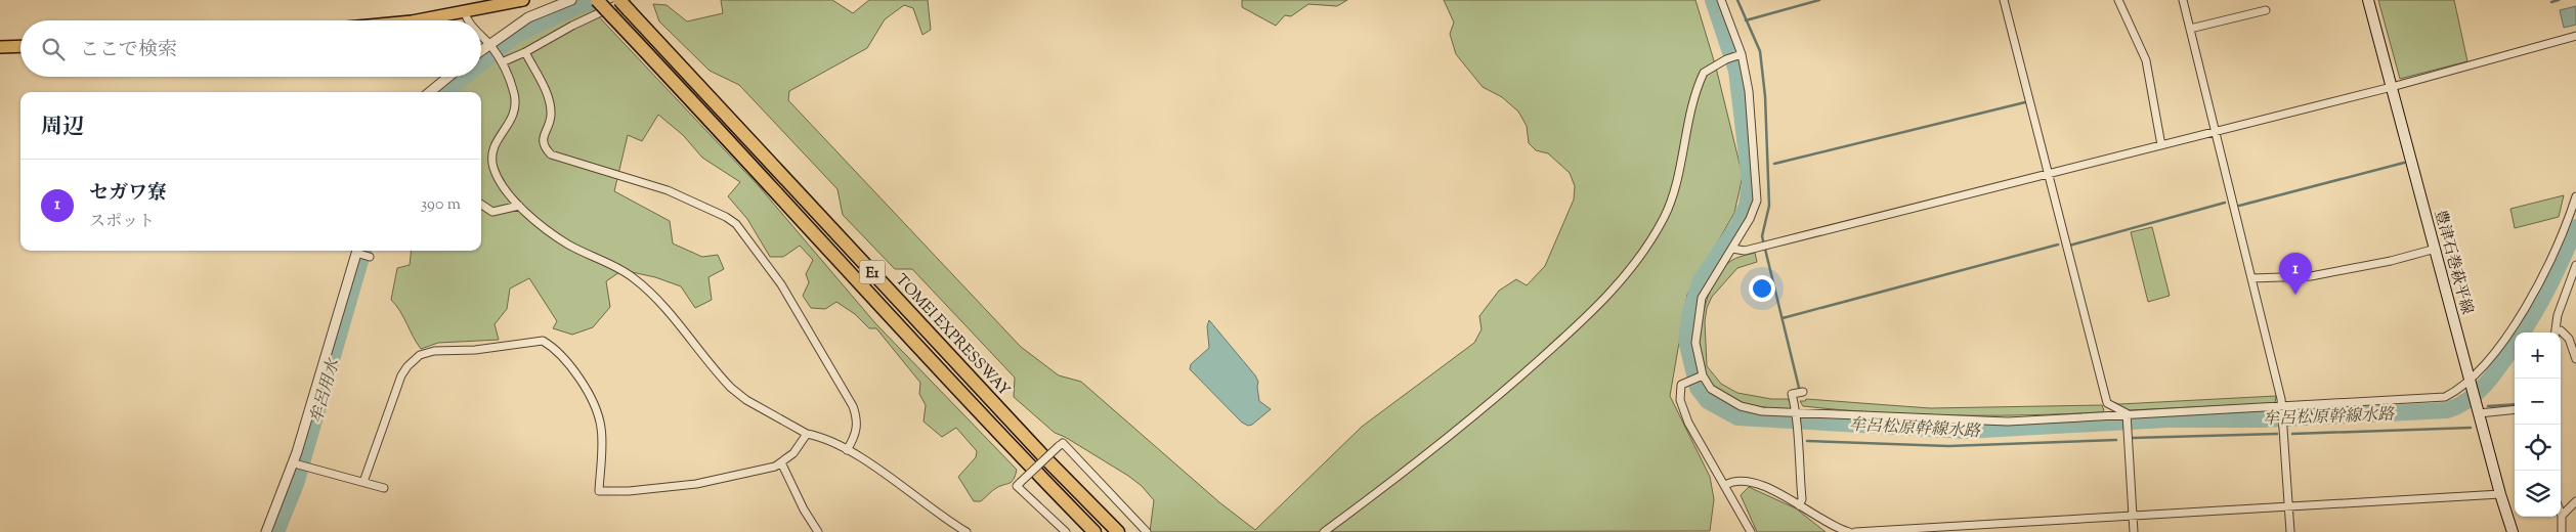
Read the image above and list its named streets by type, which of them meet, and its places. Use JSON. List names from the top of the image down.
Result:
{
  "streets": {
    "highway": ["E1", "TOMEI EXPRESSWAY"],
    "main road": ["豊津石巻萩平線"]
  },
  "water": ["牟呂用水", "牟呂松原幹線水路"],
  "page": {
    "search": "ここで検索",
    "heading": "周辺",
    "list": [
      {
        "mark": "1",
        "name": "セガワ寮",
        "note": "スポット",
        "value": "390 m"
      }
    ],
    "pins": "1",
    "map_buttons": ["+", "−"]
  }
}
